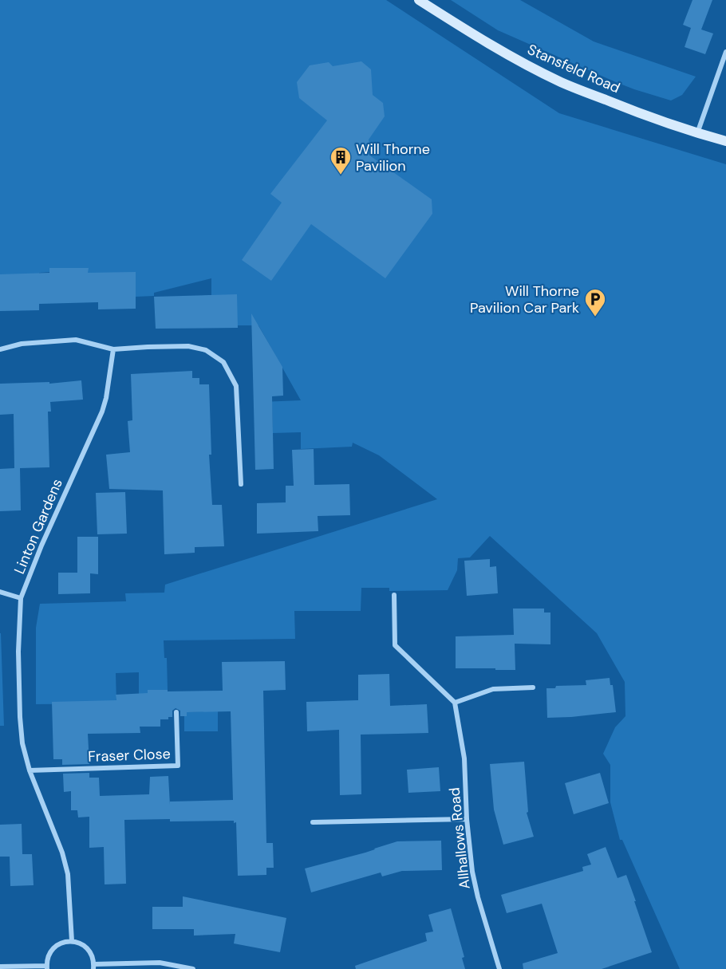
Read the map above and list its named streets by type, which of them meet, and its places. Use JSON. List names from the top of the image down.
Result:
{
  "streets": {
    "street": [
      "Stansfeld Road",
      "Linton Gardens",
      "Fraser Close",
      "Allhallows Road"
    ]
  },
  "crossings": [
    ["Linton Gardens", "Fraser Close"]
  ],
  "places": {
    "building": ["Will Thorne Pavilion"],
    "parking": ["Will Thorne Pavilion Car Park"]
  }
}
